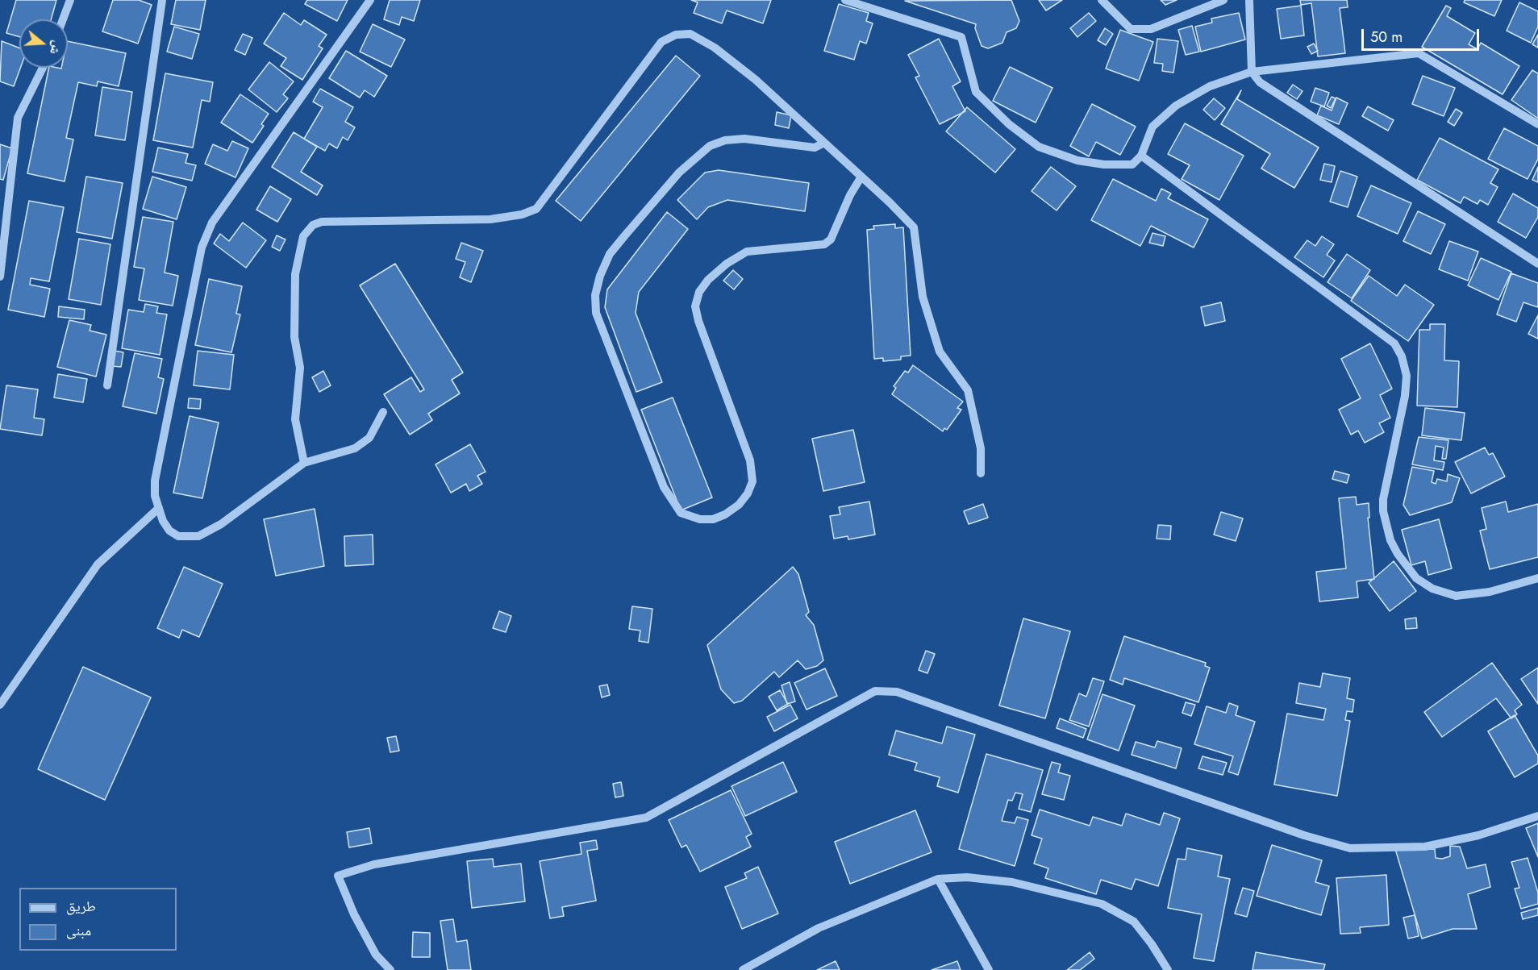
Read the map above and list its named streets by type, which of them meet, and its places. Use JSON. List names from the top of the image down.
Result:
{
  "legend": ["طريق", "مبنى"],
  "scale_bar": "50 m",
  "north": "right"
}
